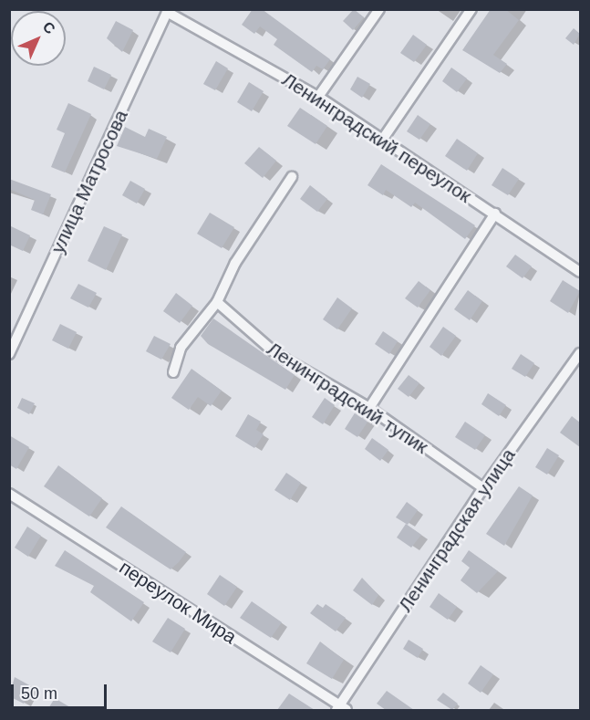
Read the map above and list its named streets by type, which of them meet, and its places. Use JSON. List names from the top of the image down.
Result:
{
  "streets": {
    "street": [
      "Ленинградский переулок",
      "улица Матросова",
      "Ленинградский тупик",
      "Ленинградская улица",
      "переулок Мира"
    ]
  },
  "crossings": [
    ["Ленинградский переулок", "улица Матросова"],
    ["Ленинградский тупик", "Ленинградская улица"],
    ["Ленинградская улица", "переулок Мира"]
  ],
  "scale_bar": "50 m",
  "north": "top right"
}
